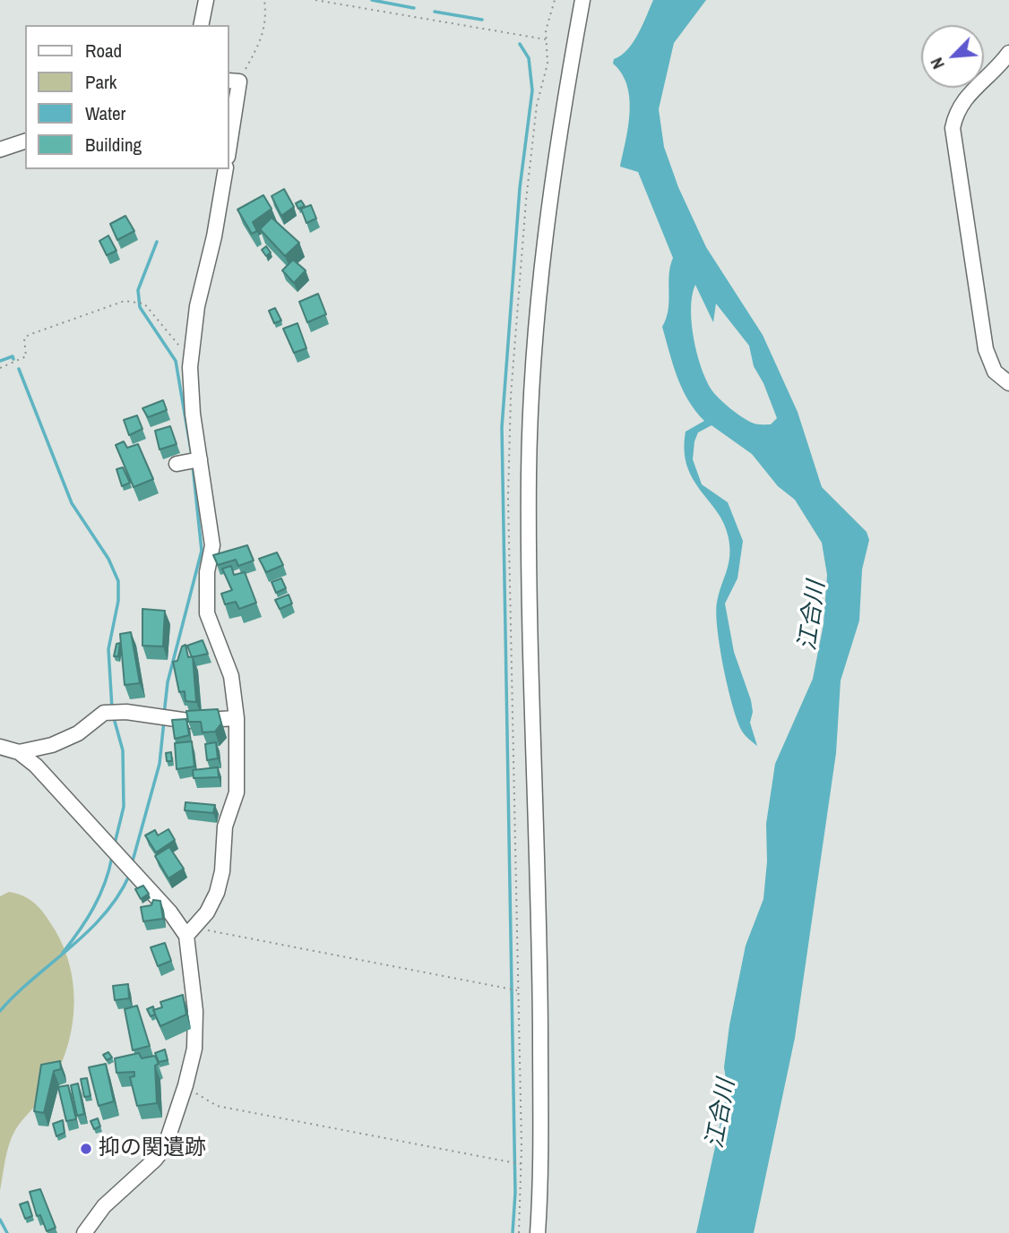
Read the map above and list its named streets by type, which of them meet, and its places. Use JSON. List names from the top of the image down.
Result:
{
  "water": ["江合川"],
  "places": ["抑の関遺跡"],
  "legend": [
    "Road",
    "Park",
    "Water",
    "Building"
  ],
  "north": "bottom left"
}
